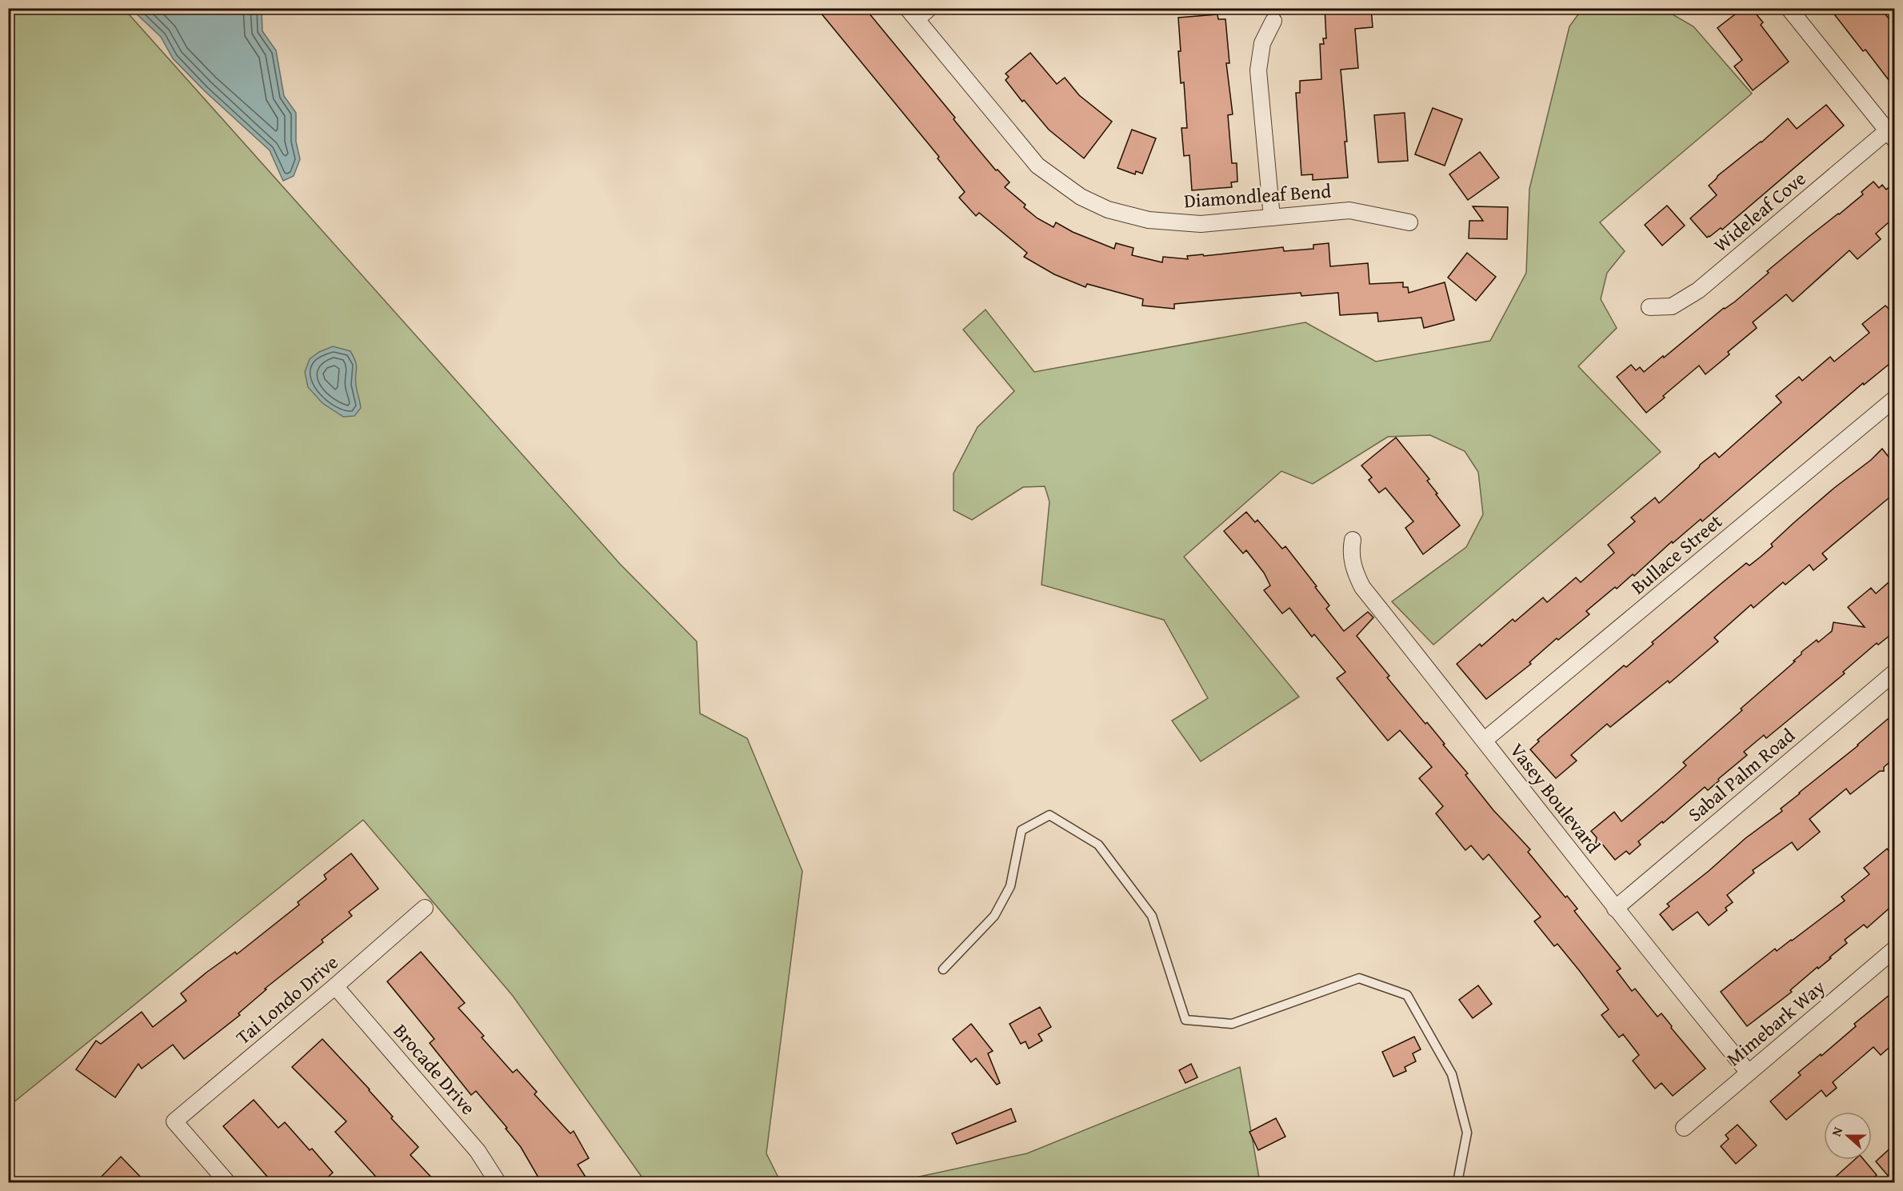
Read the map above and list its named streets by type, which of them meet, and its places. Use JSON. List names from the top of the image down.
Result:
{
  "streets": {
    "street": [
      "Diamondleaf Bend",
      "Wideleaf Cove",
      "Bullace Street",
      "Sabal Palm Road",
      "Vasey Boulevard",
      "Tai Londo Drive",
      "Mimebark Way",
      "Brocade Drive"
    ]
  },
  "crossings": [
    ["Bullace Street", "Vasey Boulevard"],
    ["Sabal Palm Road", "Vasey Boulevard"],
    ["Vasey Boulevard", "Mimebark Way"],
    ["Tai Londo Drive", "Brocade Drive"]
  ],
  "north": "left"
}
